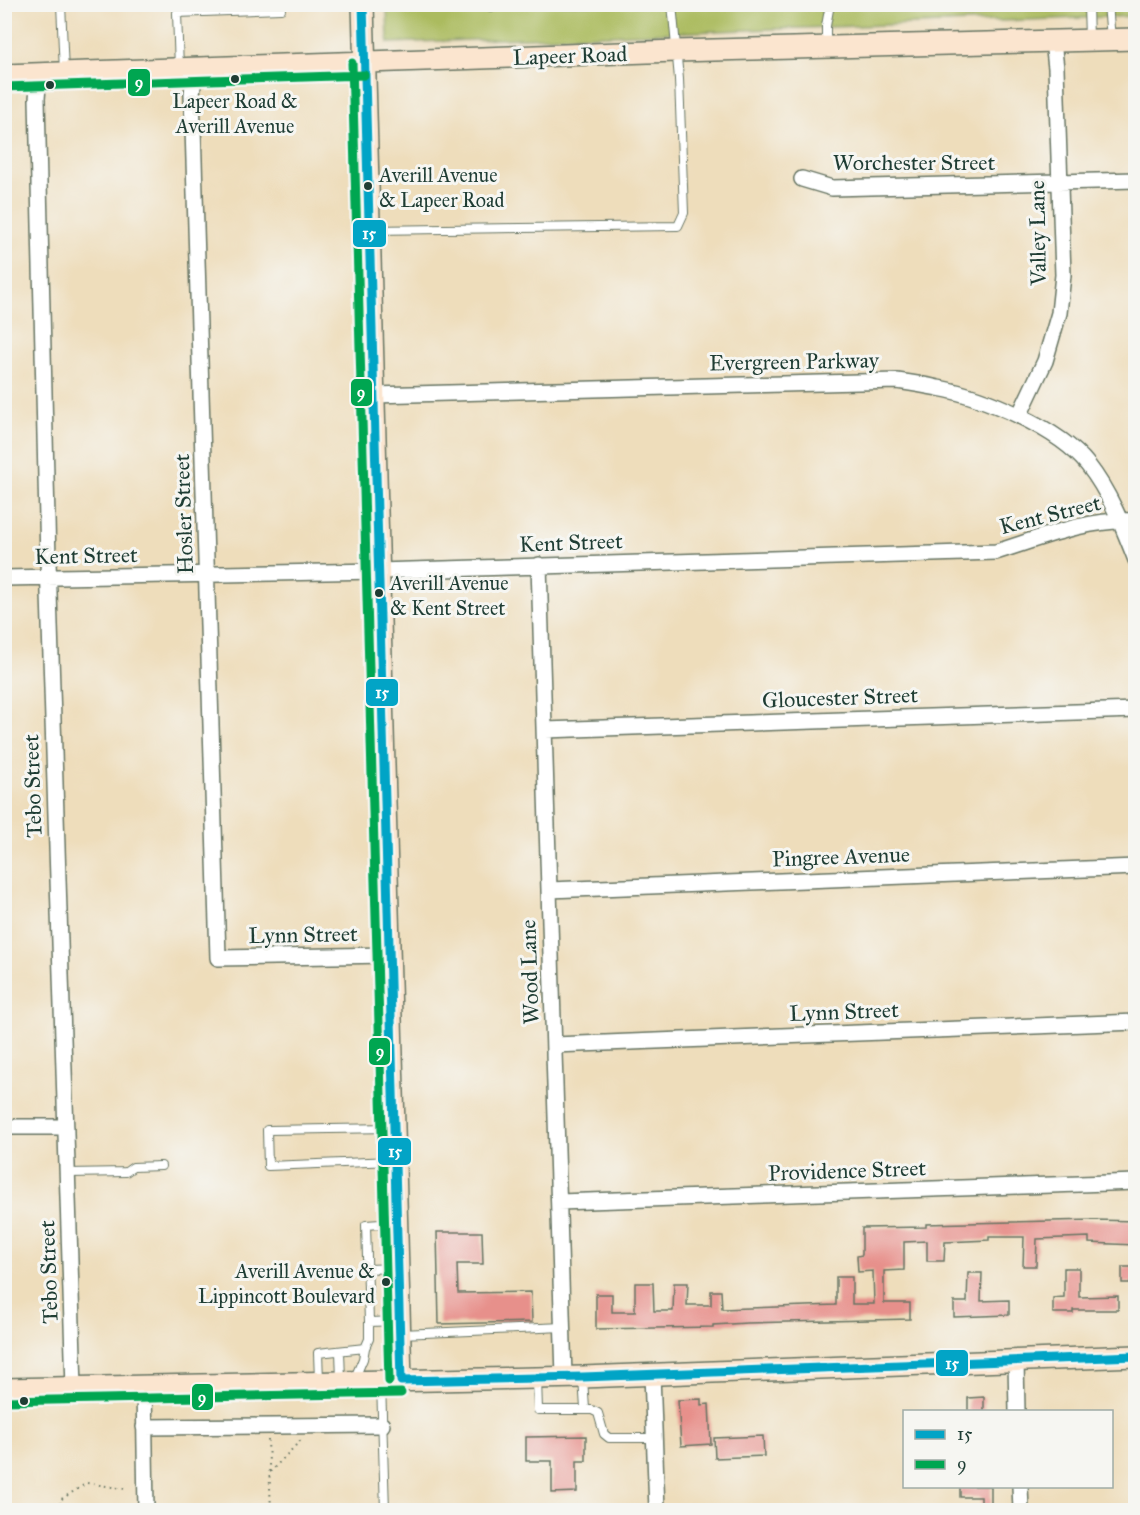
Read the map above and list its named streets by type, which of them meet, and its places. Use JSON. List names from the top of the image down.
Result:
{
  "streets": {
    "street": [
      "Lapeer Road",
      "Worchester Street",
      "Valley Lane",
      "Evergreen Parkway",
      "Hosler Street",
      "Kent Street",
      "Gloucester Street",
      "Tebo Street",
      "Pingree Avenue",
      "Lynn Street",
      "Wood Lane",
      "Providence Street"
    ]
  },
  "crossings": [
    ["Lapeer Road", "Valley Lane"],
    ["Lapeer Road", "Hosler Street"],
    ["Lapeer Road", "Tebo Street"],
    ["Worchester Street", "Valley Lane"],
    ["Valley Lane", "Evergreen Parkway"],
    ["Evergreen Parkway", "Kent Street"],
    ["Hosler Street", "Kent Street"],
    ["Hosler Street", "Lynn Street"],
    ["Kent Street", "Tebo Street"],
    ["Kent Street", "Wood Lane"],
    ["Gloucester Street", "Wood Lane"],
    ["Pingree Avenue", "Wood Lane"],
    ["Lynn Street", "Wood Lane"],
    ["Wood Lane", "Providence Street"]
  ],
  "places": [
    "Lapeer Road & Averill Avenue",
    "Averill Avenue & Lapeer Road",
    "Averill Avenue & Kent Street",
    "Averill Avenue & Lippincott Boulevard"
  ],
  "lines": ["transit line 15", "transit line 9"],
  "legend": ["15", "9"]
}
